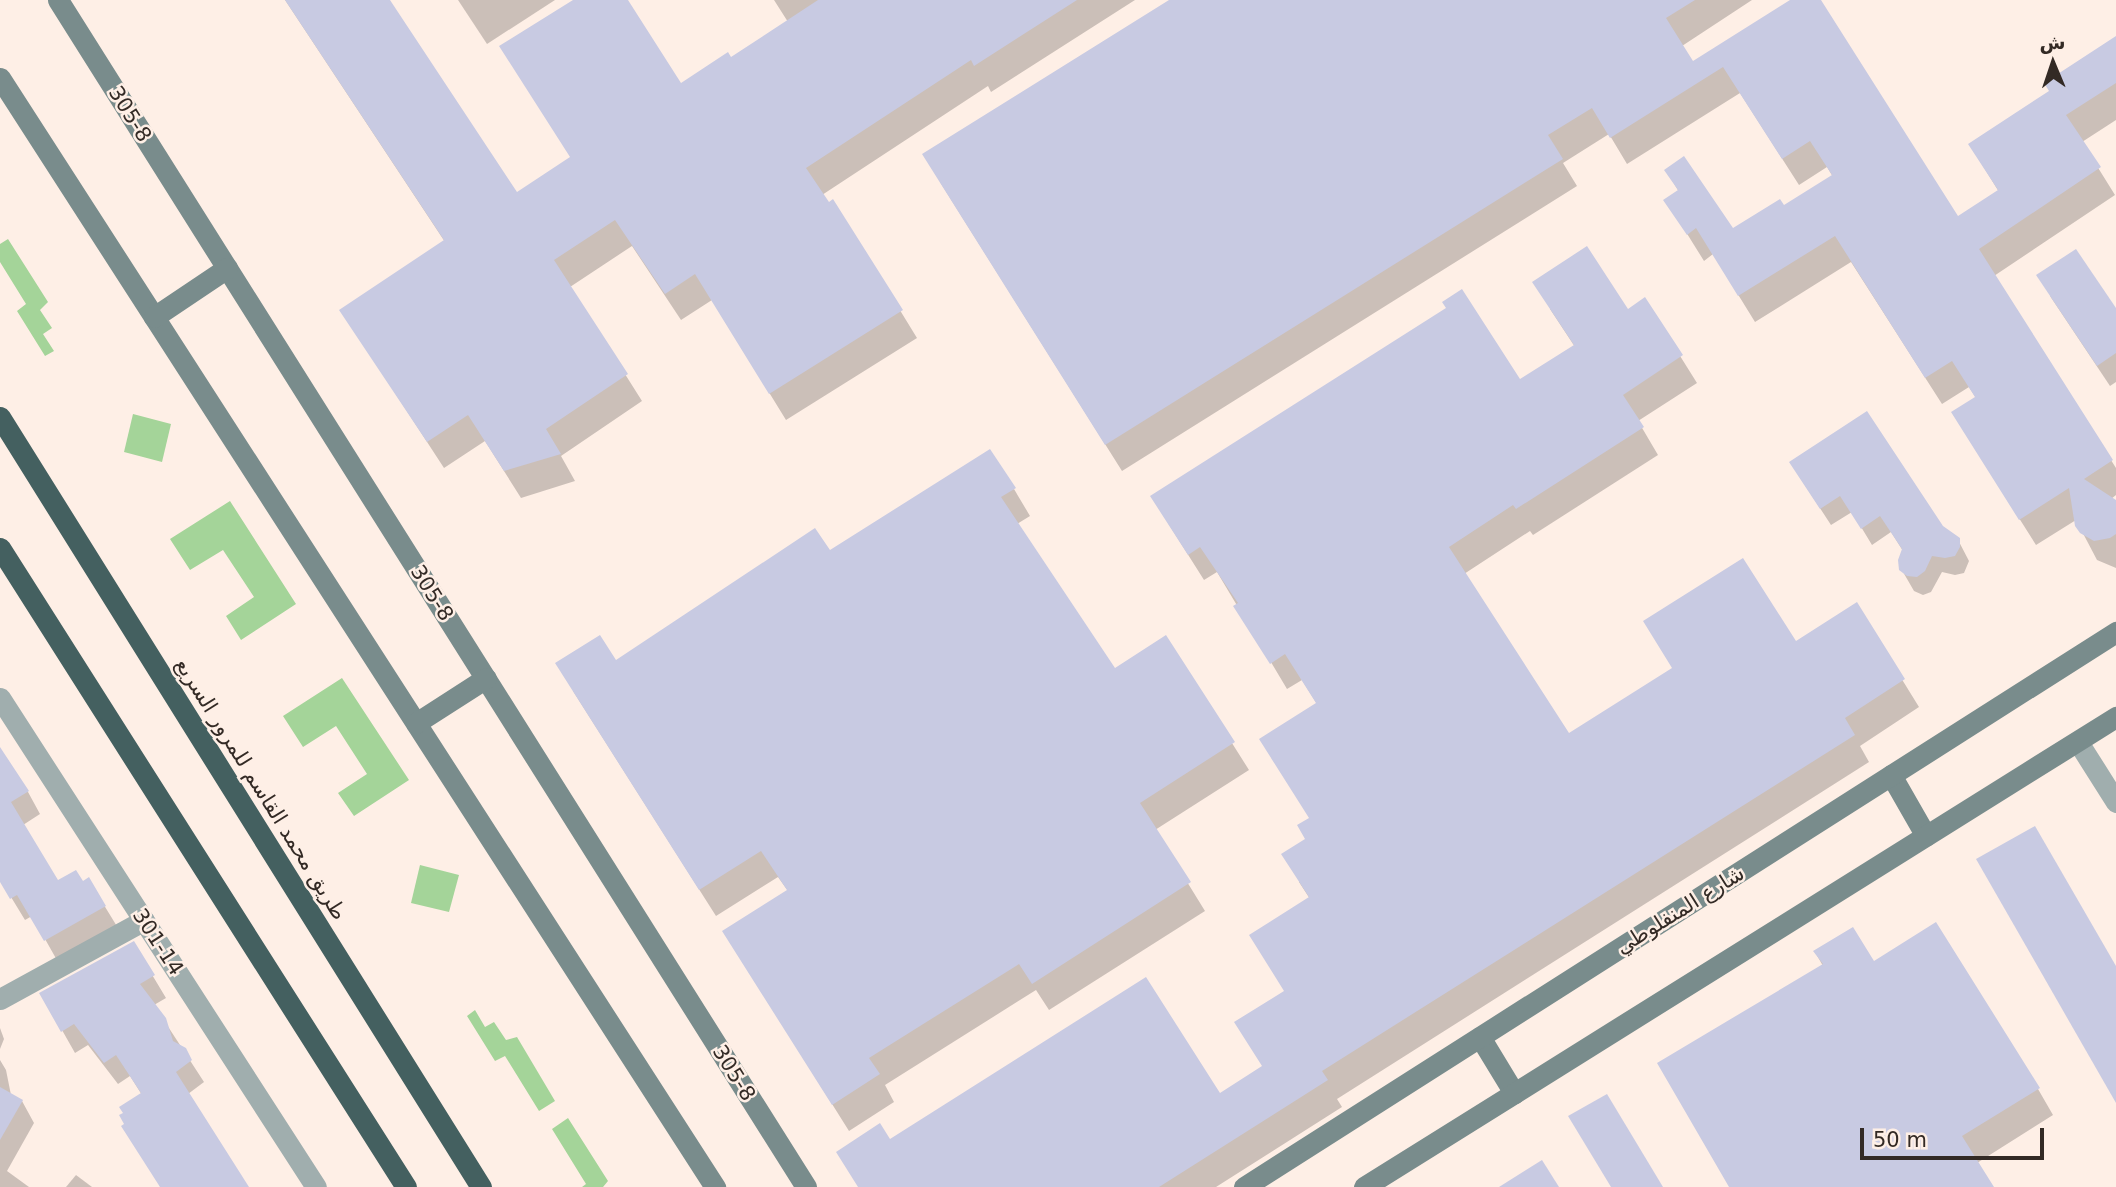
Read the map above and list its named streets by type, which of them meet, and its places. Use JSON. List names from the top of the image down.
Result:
{
  "streets": {
    "highway": ["طريق محمد القاسم للمرور السريع"],
    "street": ["305-8", "شارع المنفلوطي", "301-14"]
  },
  "scale_bar": "50 m",
  "north": "top"
}
